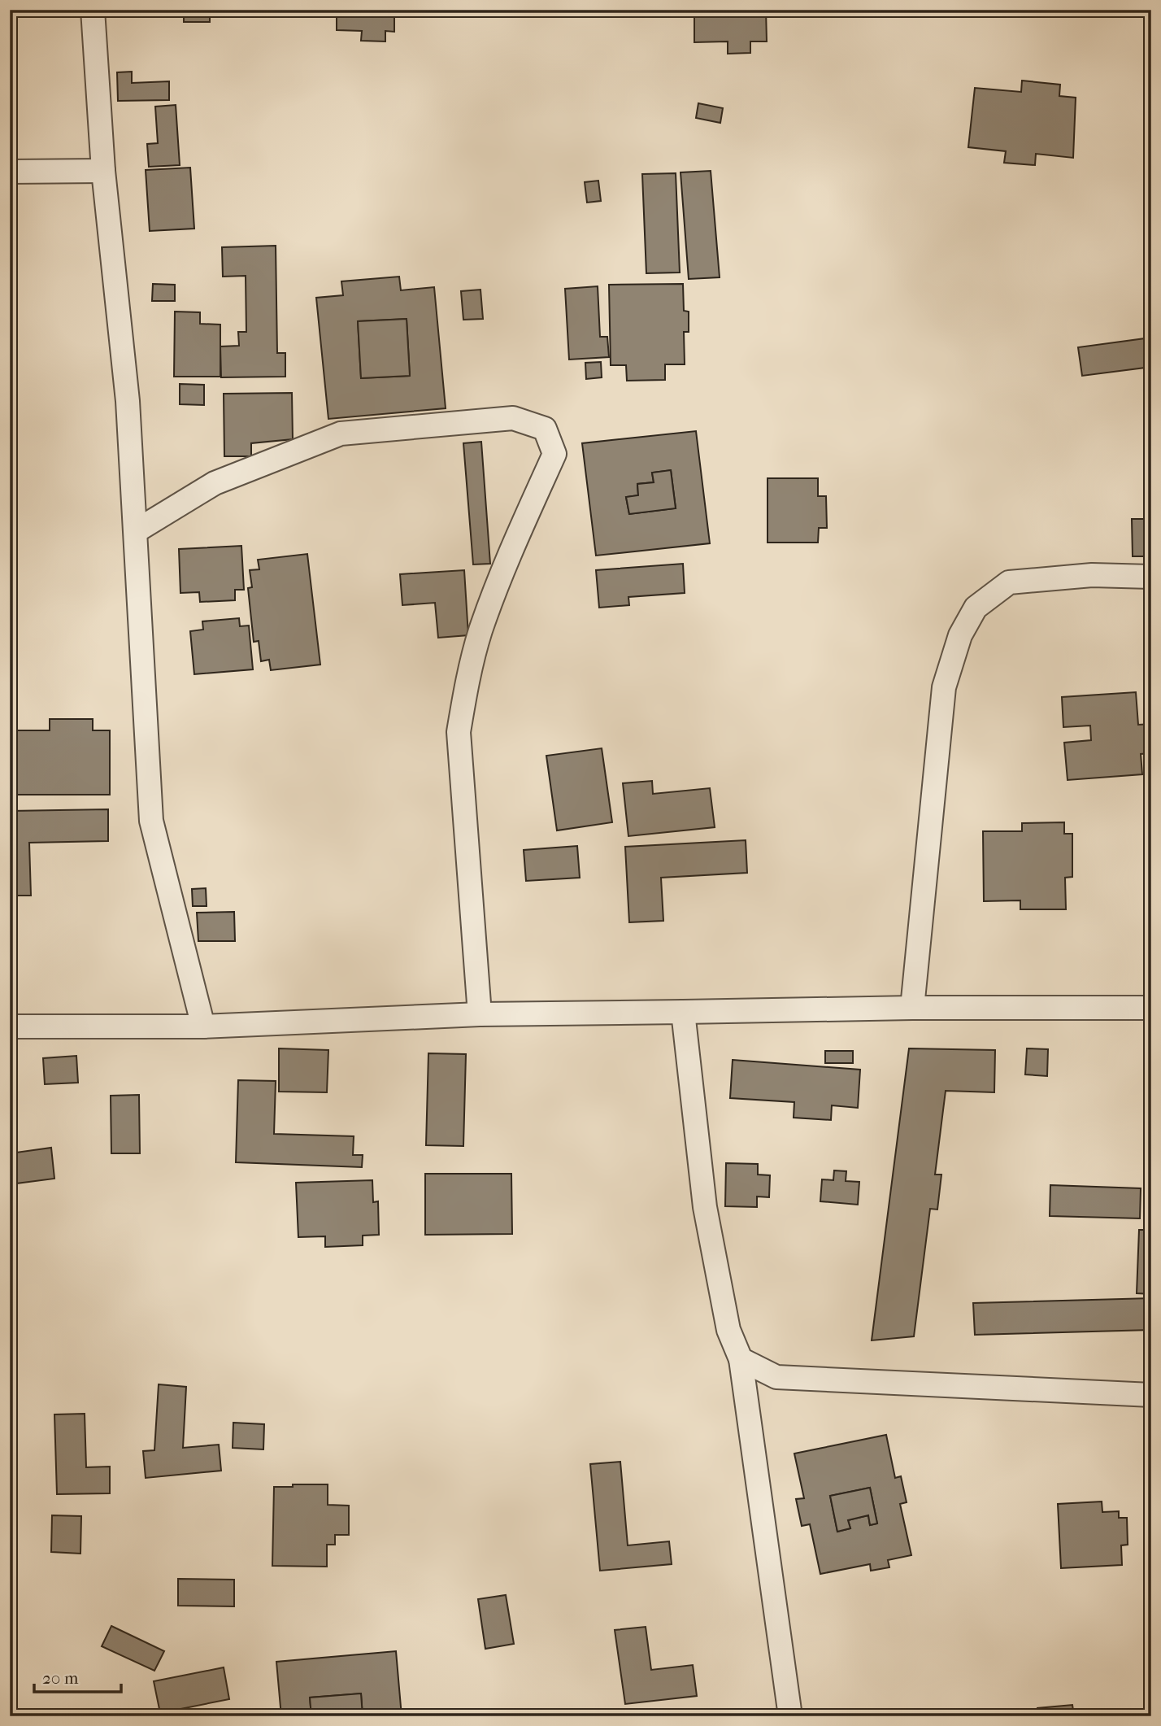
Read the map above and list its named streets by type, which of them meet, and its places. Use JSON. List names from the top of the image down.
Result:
{
  "scale_bar": "20 m"
}
